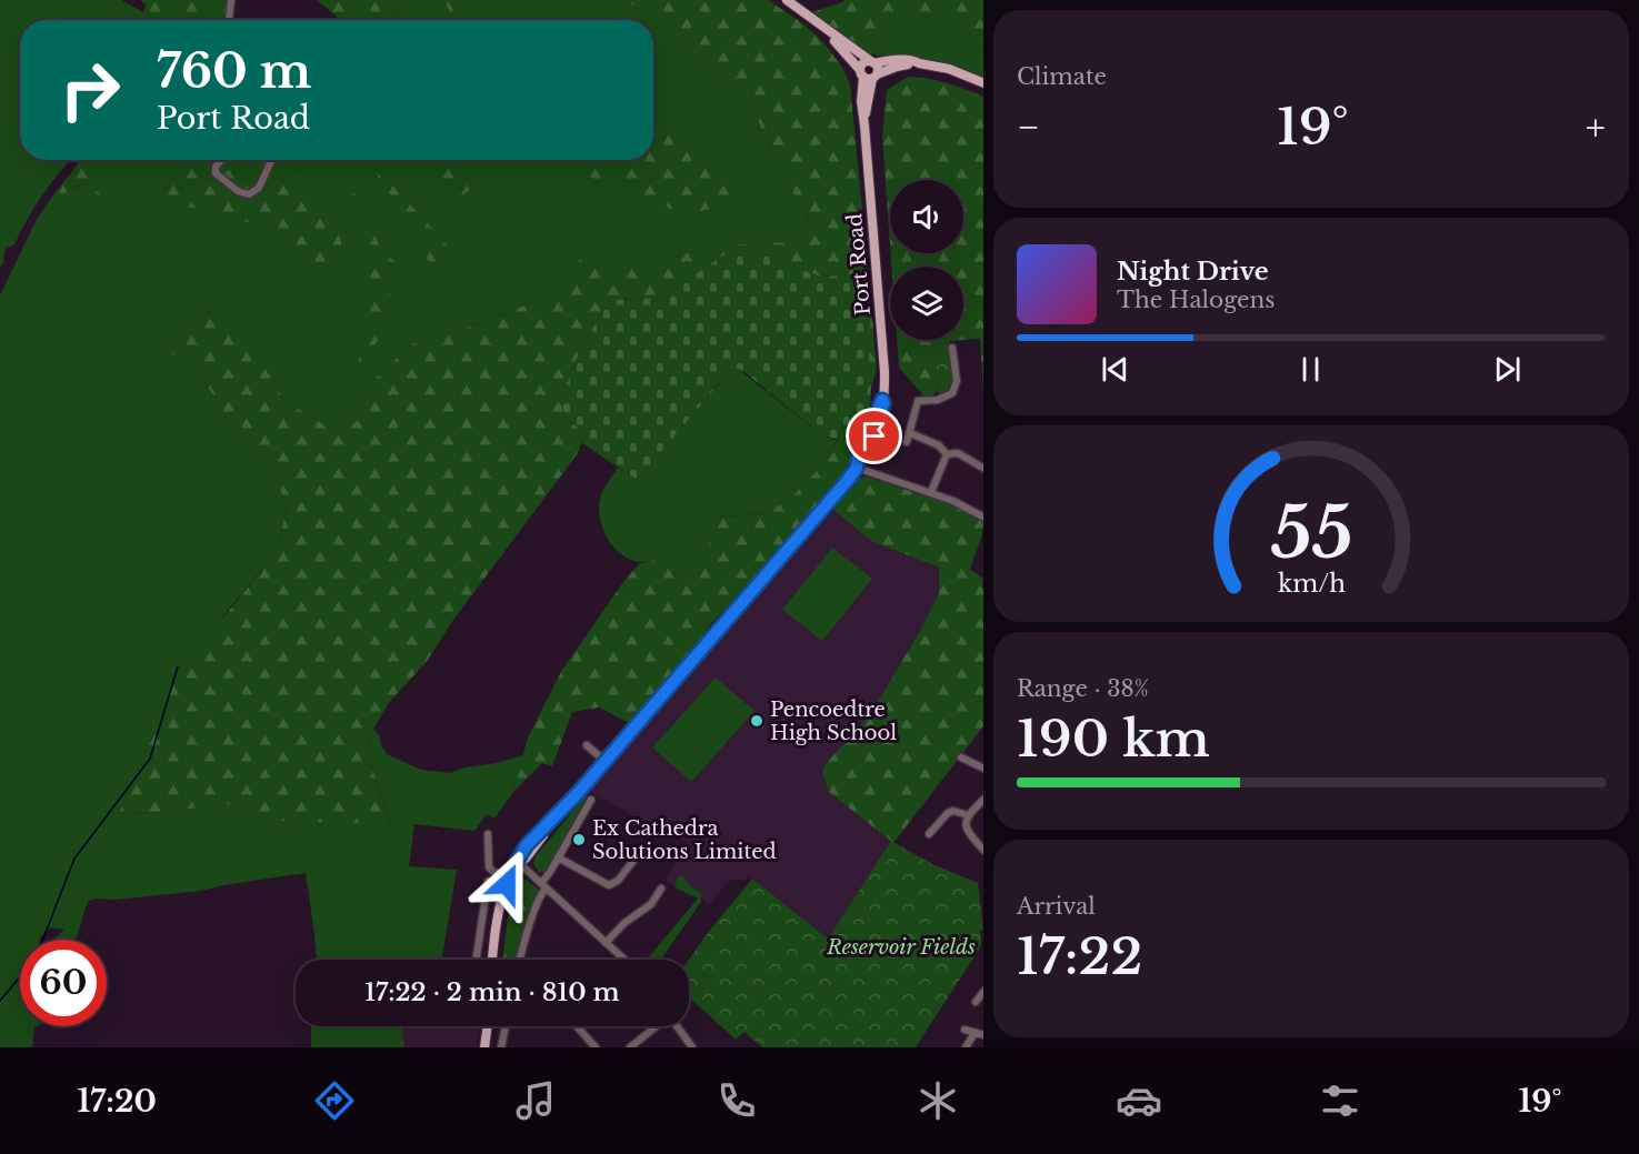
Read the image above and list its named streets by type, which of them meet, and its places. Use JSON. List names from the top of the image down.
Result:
{
  "streets": {
    "main road": ["Port Road"]
  },
  "parks": ["Reservoir Fields"],
  "places": ["Pencoedtre High School", "Ex Cathedra Solutions Limited"],
  "page": {
    "tile": [
      "Climate",
      ["Range · 38%", "190 km"],
      ["Arrival", "17:22"]
    ],
    "turn": ["760 m", "Port Road"],
    "heat": ["−", "19°", "+"],
    "song": ["Night Drive", "The Halogens"],
    "limit": "60",
    "trip": "17:22 · 2 min · 810 m",
    "tabs": ["17:20", "19°"],
    "gauge": ["55", "km/h"]
  }
}
